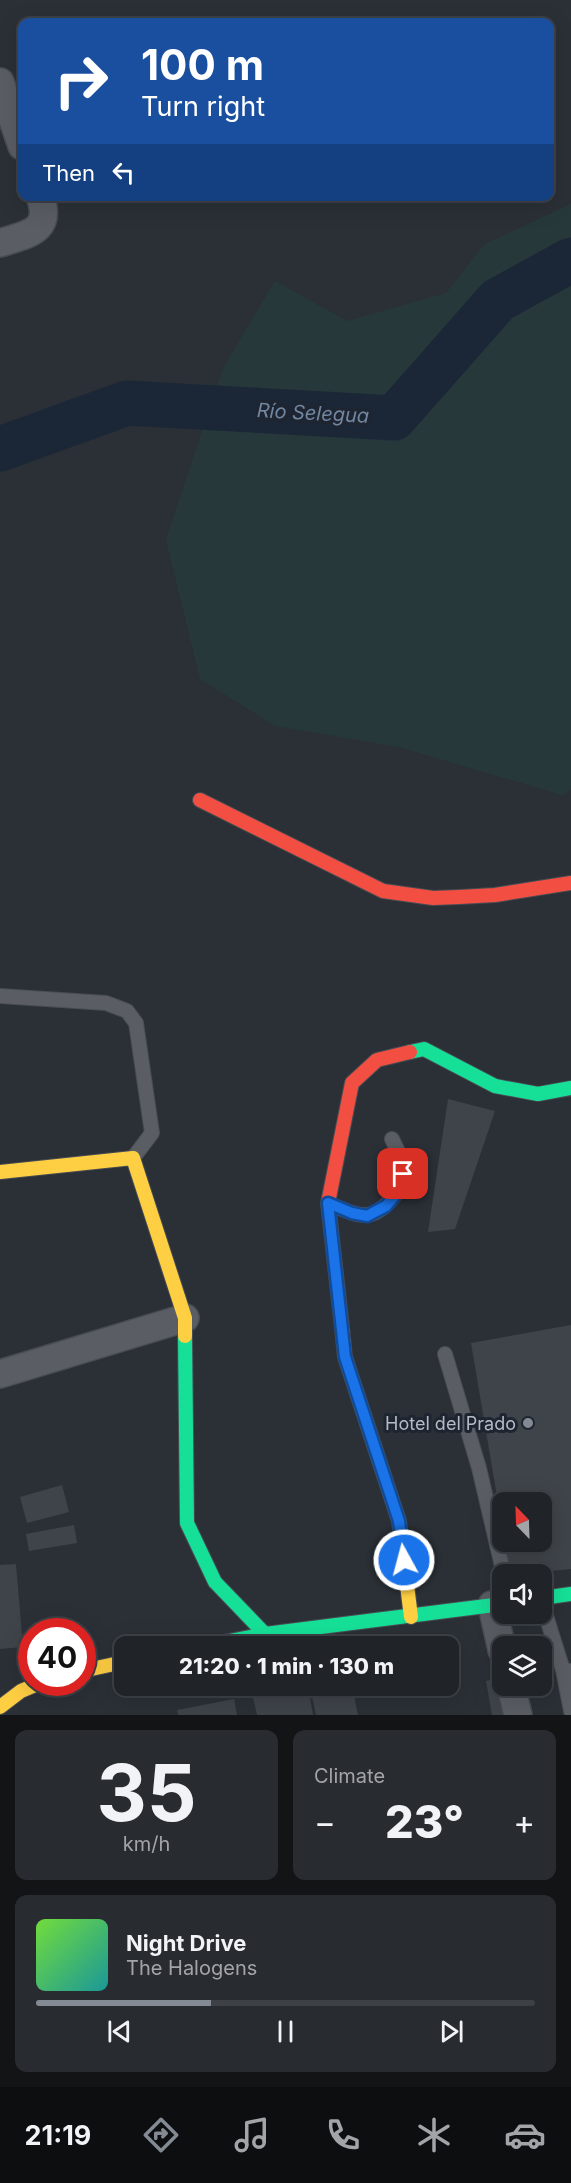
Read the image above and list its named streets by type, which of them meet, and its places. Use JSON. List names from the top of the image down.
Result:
{
  "water": ["Río Selegua"],
  "places": ["Hotel del Prado"],
  "north": "top left",
  "page": {
    "turn": ["100 m", "Turn right"],
    "then": "Then",
    "limit": "40",
    "trip": "21:20 · 1 min · 130 m",
    "tile": [
      ["35", "km/h"],
      "Climate"
    ],
    "heat": ["−", "23°", "+"],
    "song": ["Night Drive", "The Halogens"],
    "tabs": "21:19"
  }
}
